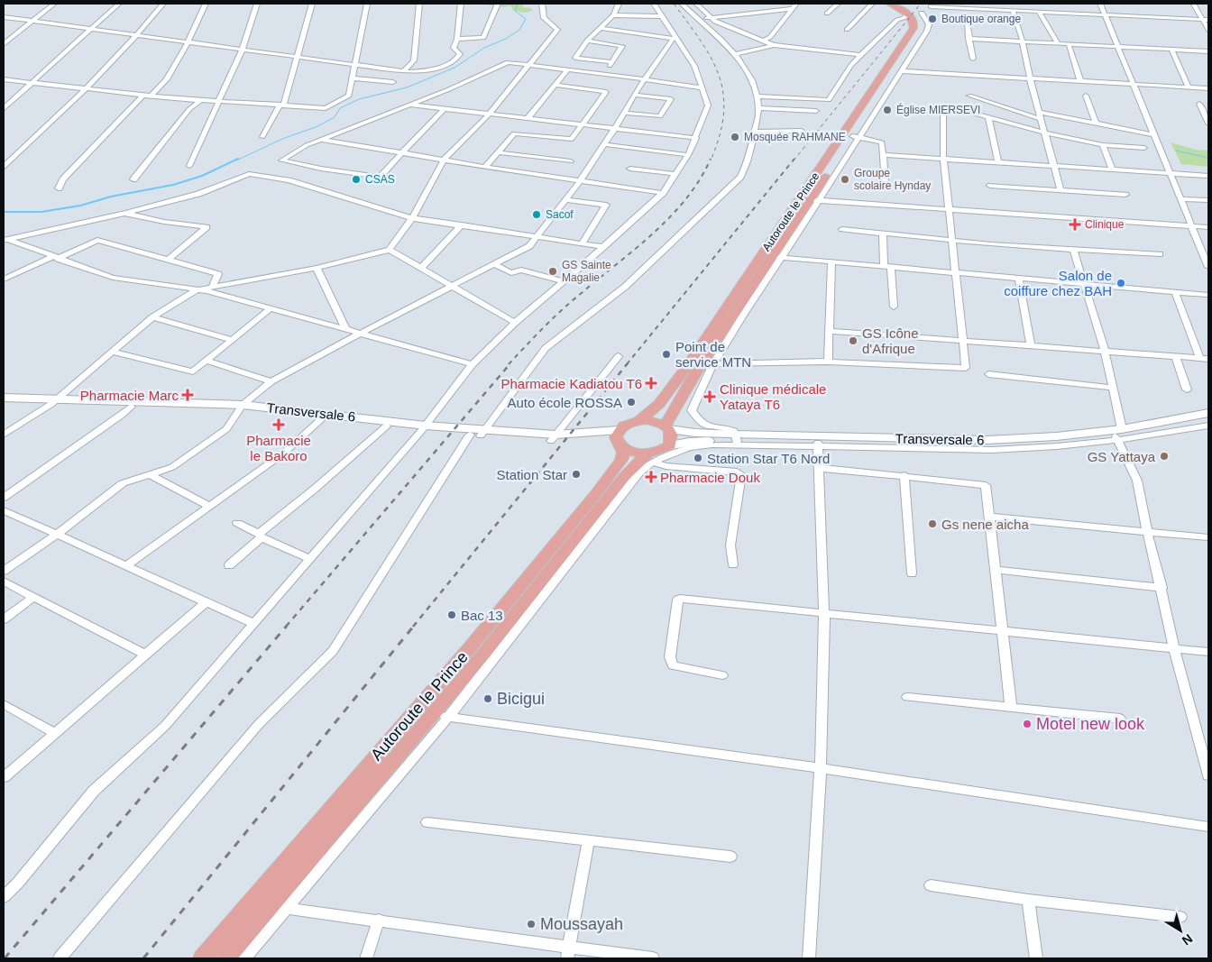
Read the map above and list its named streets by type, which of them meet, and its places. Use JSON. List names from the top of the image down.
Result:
{
  "streets": {
    "main road": ["Autoroute le Prince", "Transversale 6"]
  },
  "crossings": [
    ["Autoroute le Prince", "Transversale 6"]
  ],
  "places": {
    "other": [
      "Boutique orange",
      "Église MIERSEVI",
      "Mosquée RAHMANE",
      "CSAS",
      "Groupe scolaire Hynday",
      "Sacof",
      "GS Sainte Magalie",
      "Salon de coiffure chez BAH",
      "GS Icône d'Afrique",
      "Point de service MTN",
      "Auto école ROSSA",
      "GS Yattaya",
      "Station Star T6 Nord",
      "Station Star",
      "Gs nene aicha",
      "Bac 13",
      "Bicigui",
      "Motel new look",
      "Moussayah"
    ],
    "health": [
      "Clinique",
      "Pharmacie Kadiatou T6",
      "Pharmacie Marc",
      "Clinique médicale Yataya T6",
      "Pharmacie le Bakoro",
      "Pharmacie Douk"
    ]
  },
  "north": "bottom right"
}
